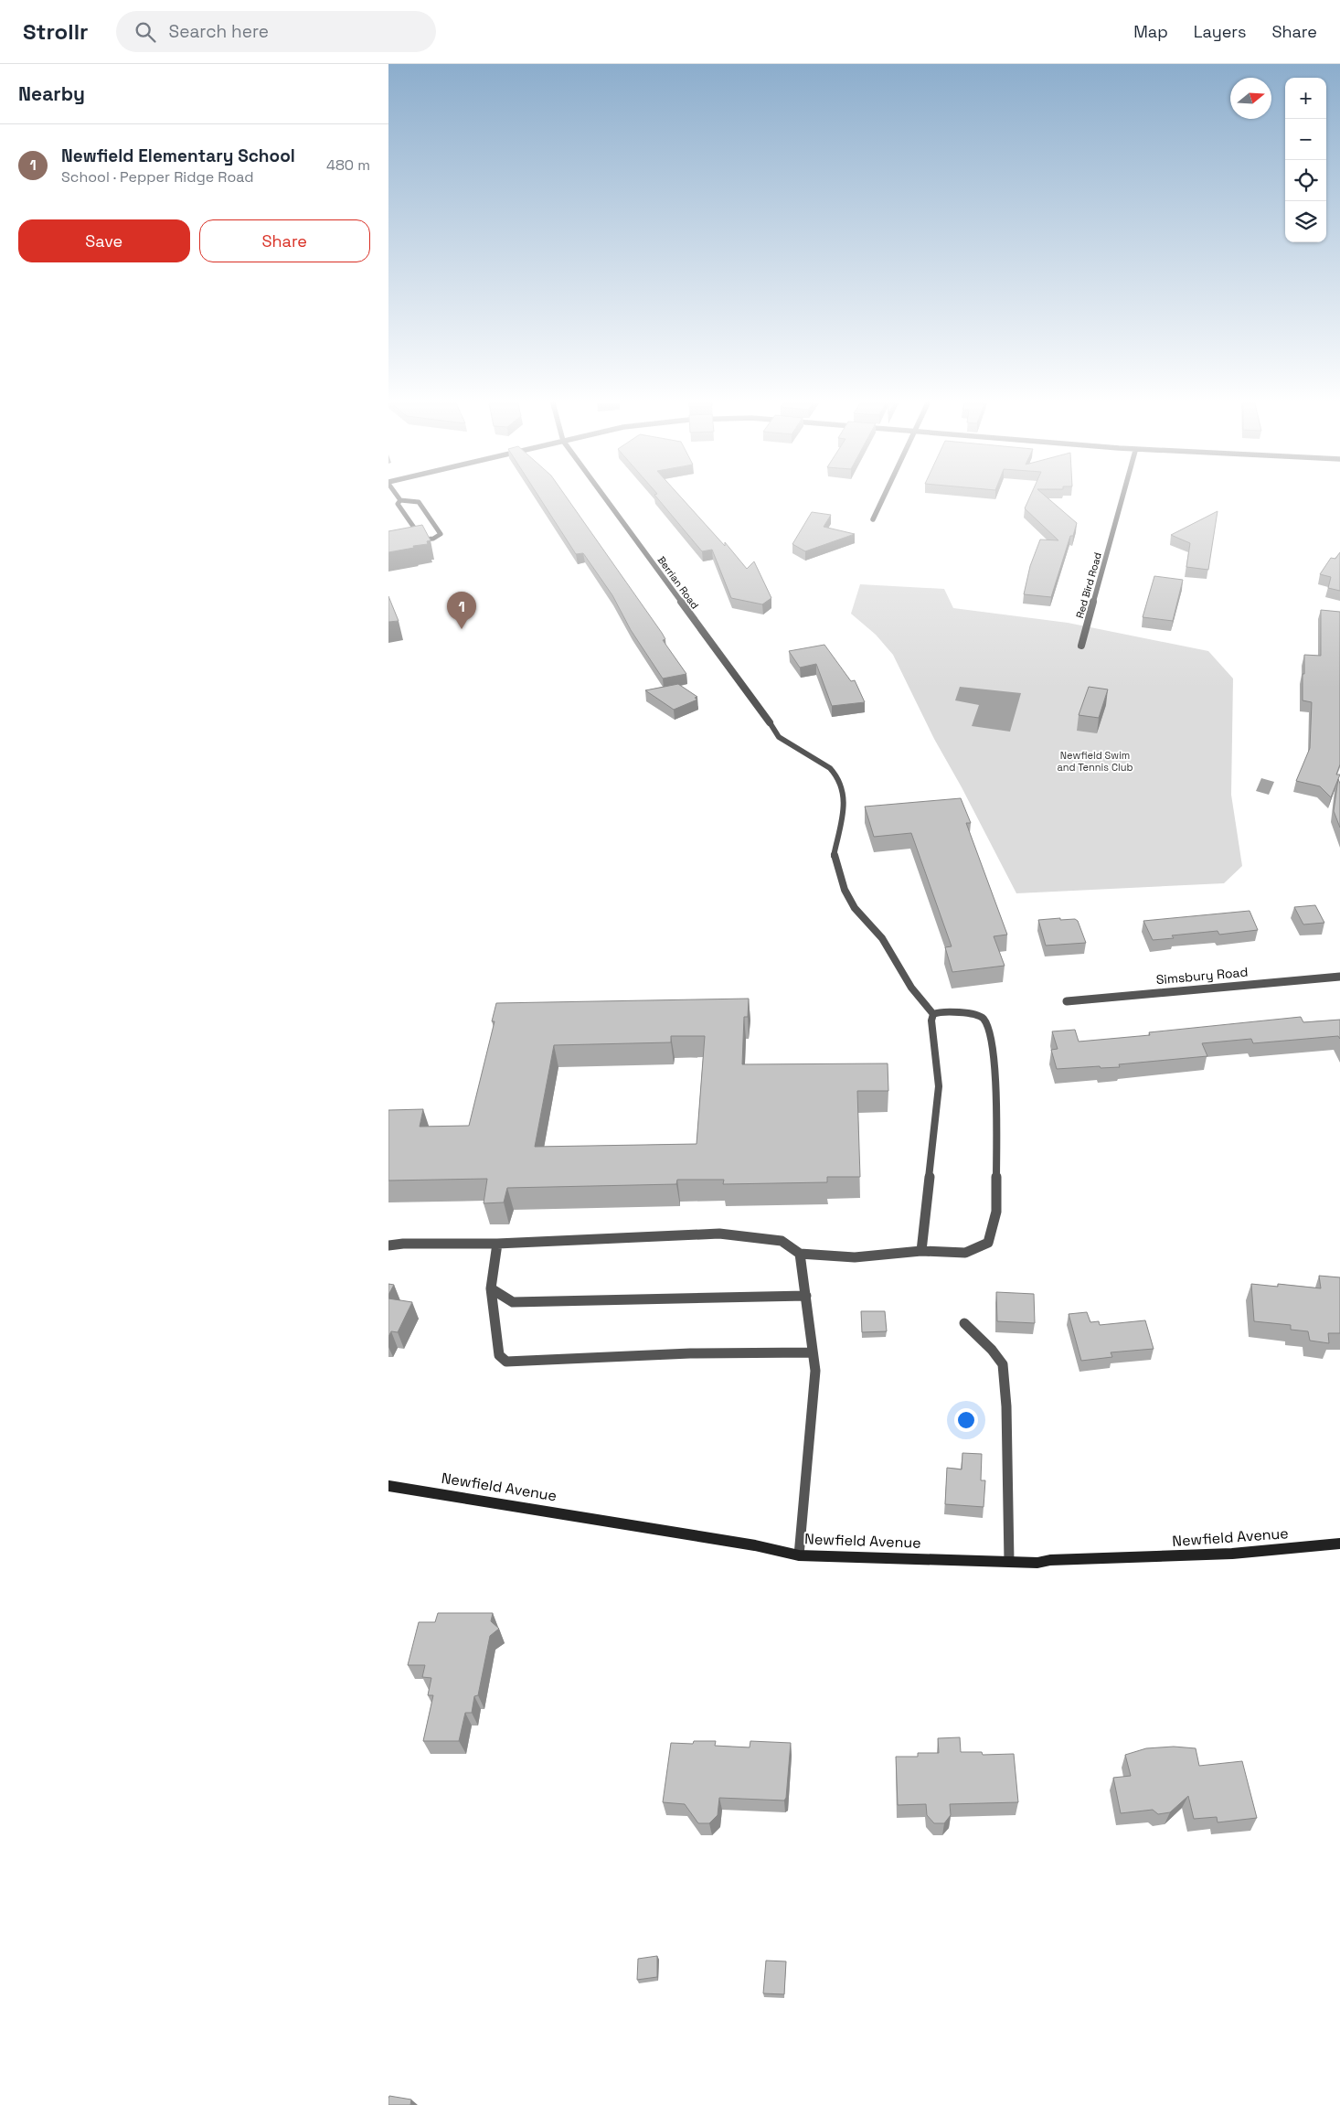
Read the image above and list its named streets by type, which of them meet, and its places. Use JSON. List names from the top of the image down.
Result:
{
  "streets": {
    "main road": ["Newfield Avenue"],
    "street": ["Berrian Road", "Red Bird Road", "Simsbury Road"]
  },
  "parks": ["Newfield Swim and Tennis Club"],
  "north": "right",
  "page": {
    "header": "Strollr",
    "search": "Search here",
    "nav": ["Map", "Layers", "Share"],
    "heading": "Nearby",
    "map_buttons": ["+", "−"],
    "list": [
      {
        "mark": "1",
        "name": "Newfield Elementary School",
        "note": "School · Pepper Ridge Road",
        "value": "480 m"
      }
    ],
    "buttons": ["Save", "Share"],
    "pins": "1"
  }
}
